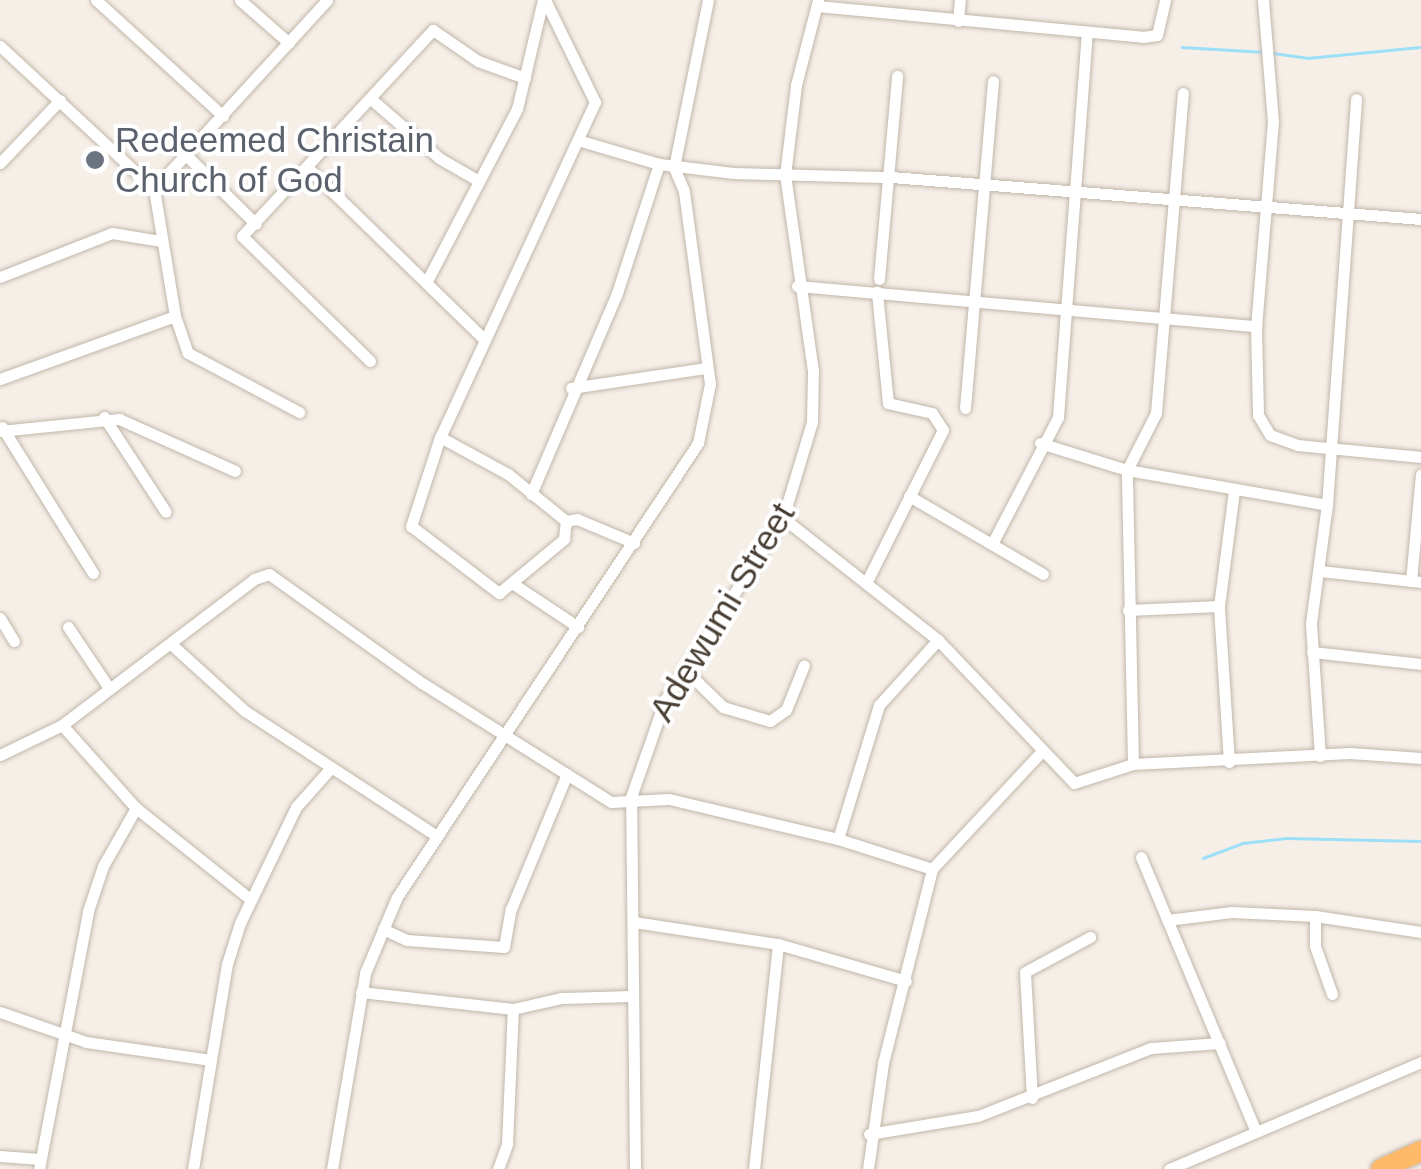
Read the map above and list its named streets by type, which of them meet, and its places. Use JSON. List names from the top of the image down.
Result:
{
  "streets": {
    "street": ["Adewumi Street"]
  },
  "places": ["Redeemed Christain Church of God"]
}
